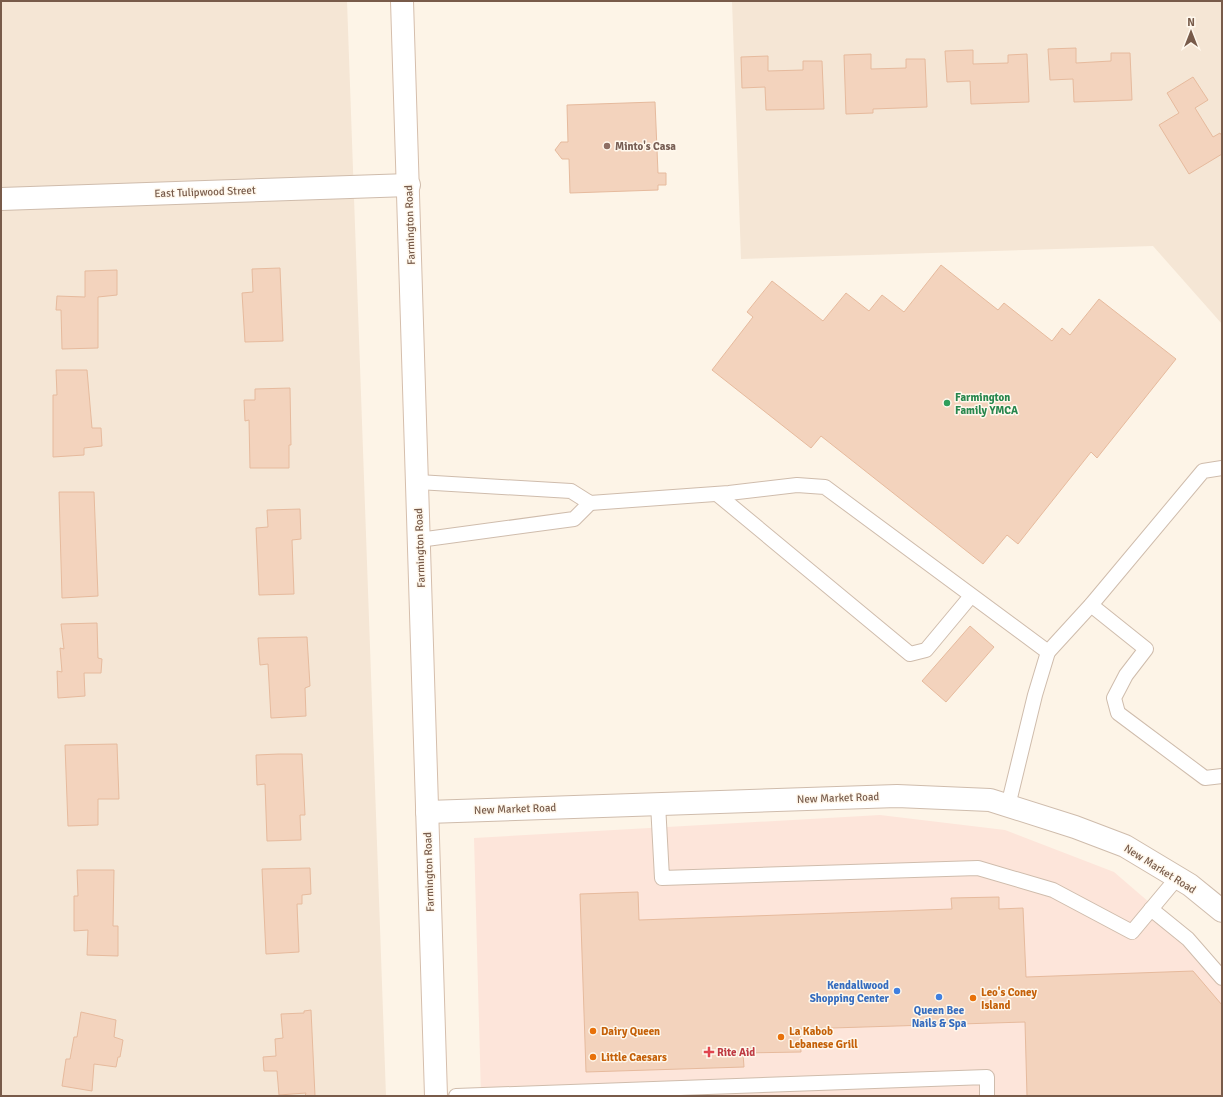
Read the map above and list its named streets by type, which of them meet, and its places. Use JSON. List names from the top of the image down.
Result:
{
  "streets": {
    "street": ["East Tulipwood Street", "Farmington Road", "New Market Road"]
  },
  "crossings": [
    ["East Tulipwood Street", "Farmington Road"],
    ["Farmington Road", "New Market Road"]
  ],
  "places": {
    "other": [
      "Minto's Casa",
      "Farmington Family YMCA",
      "Kendallwood Shopping Center",
      "Queen Bee Nails & Spa",
      "Leo's Coney Island",
      "Dairy Queen",
      "La Kabob Lebanese Grill",
      "Little Caesars"
    ],
    "health": ["Rite Aid"]
  },
  "north": "top"
}
